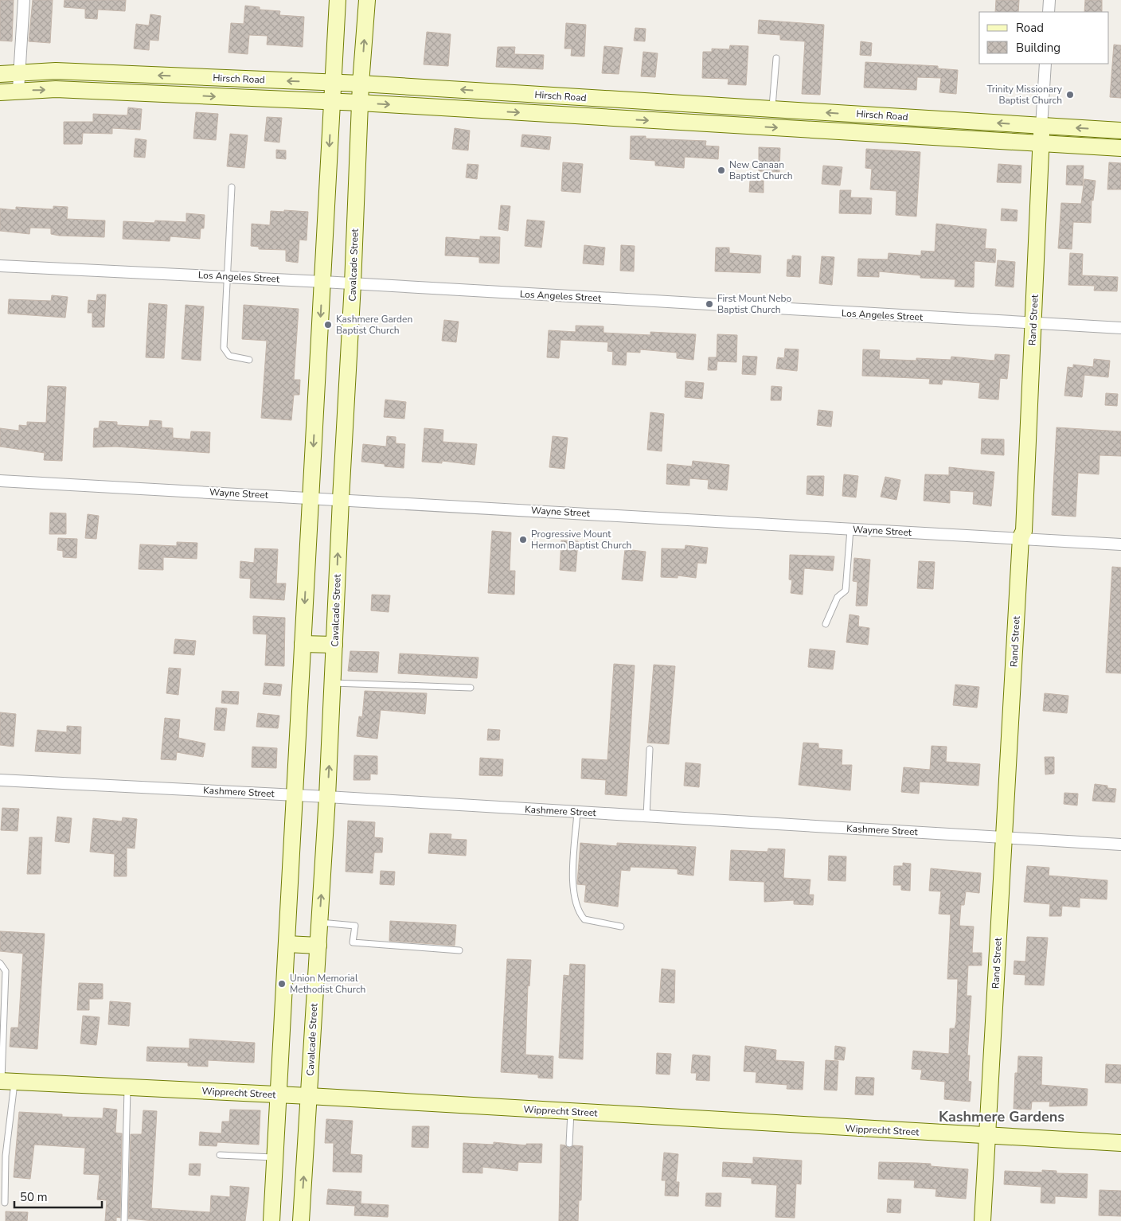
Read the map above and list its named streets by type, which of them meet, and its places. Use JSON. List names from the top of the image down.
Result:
{
  "streets": {
    "main road": [
      "Hirsch Road",
      "Cavalcade Street",
      "Rand Street",
      "Wipprecht Street"
    ],
    "street": ["Los Angeles Street", "Wayne Street", "Kashmere Street"]
  },
  "crossings": [
    ["Hirsch Road", "Cavalcade Street"],
    ["Hirsch Road", "Rand Street"],
    ["Cavalcade Street", "Los Angeles Street"],
    ["Cavalcade Street", "Wayne Street"],
    ["Cavalcade Street", "Kashmere Street"],
    ["Cavalcade Street", "Wipprecht Street"],
    ["Los Angeles Street", "Rand Street"],
    ["Rand Street", "Wayne Street"],
    ["Rand Street", "Kashmere Street"],
    ["Rand Street", "Wipprecht Street"]
  ],
  "districts": ["Kashmere Gardens"],
  "places": [
    "Trinity Missionary Baptist Church",
    "New Canaan Baptist Church",
    "First Mount Nebo Baptist Church",
    "Kashmere Garden Baptist Church",
    "Progressive Mount Hermon Baptist Church",
    "Union Memorial Methodist Church"
  ],
  "legend": ["Road", "Building"],
  "scale_bar": "50 m"
}
